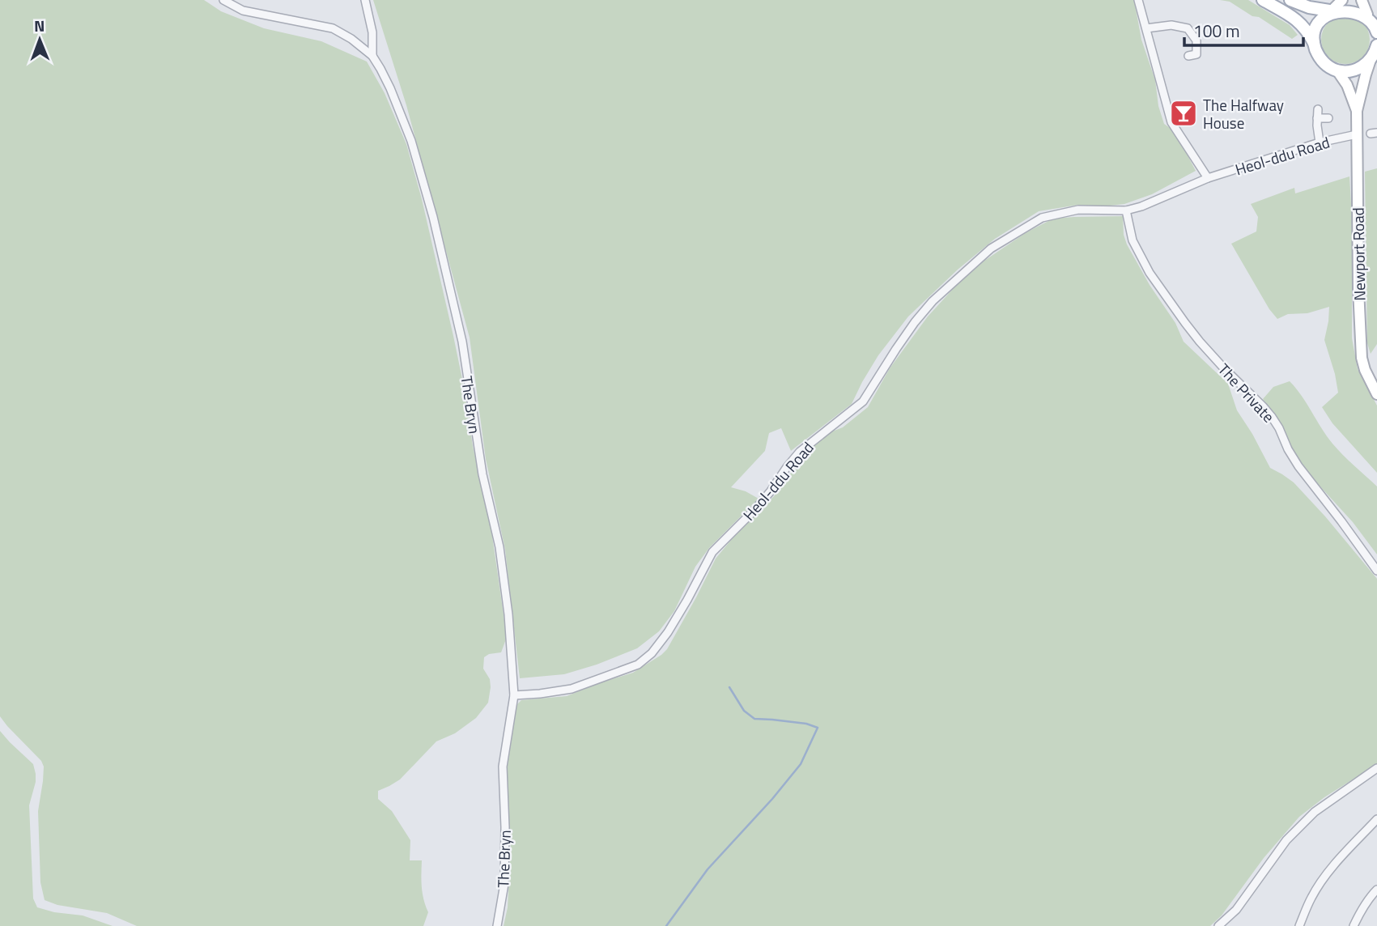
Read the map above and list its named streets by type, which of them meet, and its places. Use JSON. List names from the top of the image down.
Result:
{
  "streets": {
    "main road": ["Newport Road"],
    "street": ["Heol-ddu Road", "The Private", "The Bryn"]
  },
  "crossings": [
    ["Heol-ddu Road", "Newport Road"],
    ["Heol-ddu Road", "The Private"],
    ["Heol-ddu Road", "The Bryn"]
  ],
  "places": {
    "bar": ["The Halfway House"]
  },
  "scale_bar": "100 m",
  "north": "top"
}
